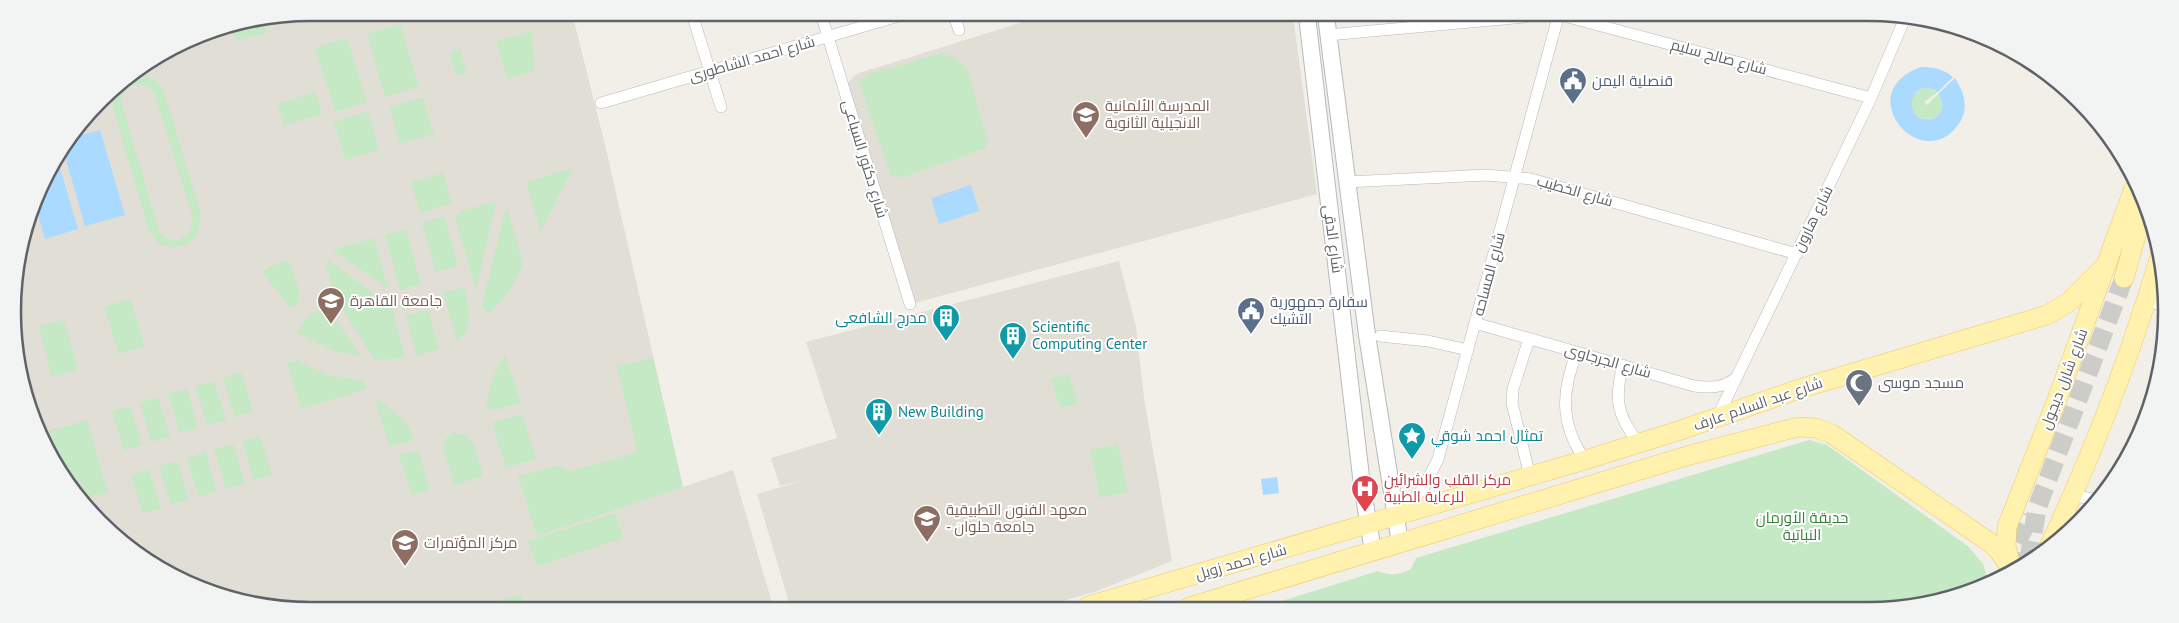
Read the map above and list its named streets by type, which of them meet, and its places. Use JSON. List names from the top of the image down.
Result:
{
  "streets": {
    "main road": [
      "شارع الدقى",
      "شارع شارل ديجول",
      "شارع عبد السلام عارف",
      "شارع احمد زويل"
    ],
    "street": [
      "شارع صالح سليم",
      "شارع احمد الشاطورى",
      "شارع دكتور السباعى",
      "شارع الخطيب",
      "شارع هارون",
      "شارع المساحه",
      "شارع الجرجاوى"
    ]
  },
  "crossings": [
    ["شارع صالح سليم", "شارع هارون"],
    ["شارع احمد الشاطورى", "شارع دكتور السباعى"],
    ["شارع الخطيب", "شارع هارون"],
    ["شارع الخطيب", "شارع الدقى"],
    ["شارع الخطيب", "شارع المساحه"],
    ["شارع هارون", "شارع الجرجاوى"],
    ["شارع هارون", "شارع عبد السلام عارف"],
    ["شارع الدقى", "شارع المساحه"],
    ["شارع الدقى", "شارع عبد السلام عارف"],
    ["شارع الدقى", "شارع احمد زويل"],
    ["شارع المساحه", "شارع الجرجاوى"],
    ["شارع المساحه", "شارع عبد السلام عارف"],
    ["شارع المساحه", "شارع احمد زويل"],
    ["شارع شارل ديجول", "شارع عبد السلام عارف"],
    ["شارع عبد السلام عارف", "شارع احمد زويل"]
  ],
  "parks": ["حديقة الأورمان النباتية"],
  "places": {
    "public building": ["قنصلية اليمن", "سفارة جمهورية التشيك"],
    "school or university": [
      "المدرسة الألمانية الانجيلية الثانوية",
      "جامعة القاهرة",
      "معهد الفنون التطبيقية - جامعة حلوان",
      "مركز المؤتمرات"
    ],
    "building": ["مدرج الشافعى", "Scientific Computing Center", "New Building"],
    "mosque": ["مسجد موسى"],
    "place": ["تمثال احمد شوقي"],
    "hospital": ["مركز القلب والشرائين للرعاية الطبية"]
  }
}
